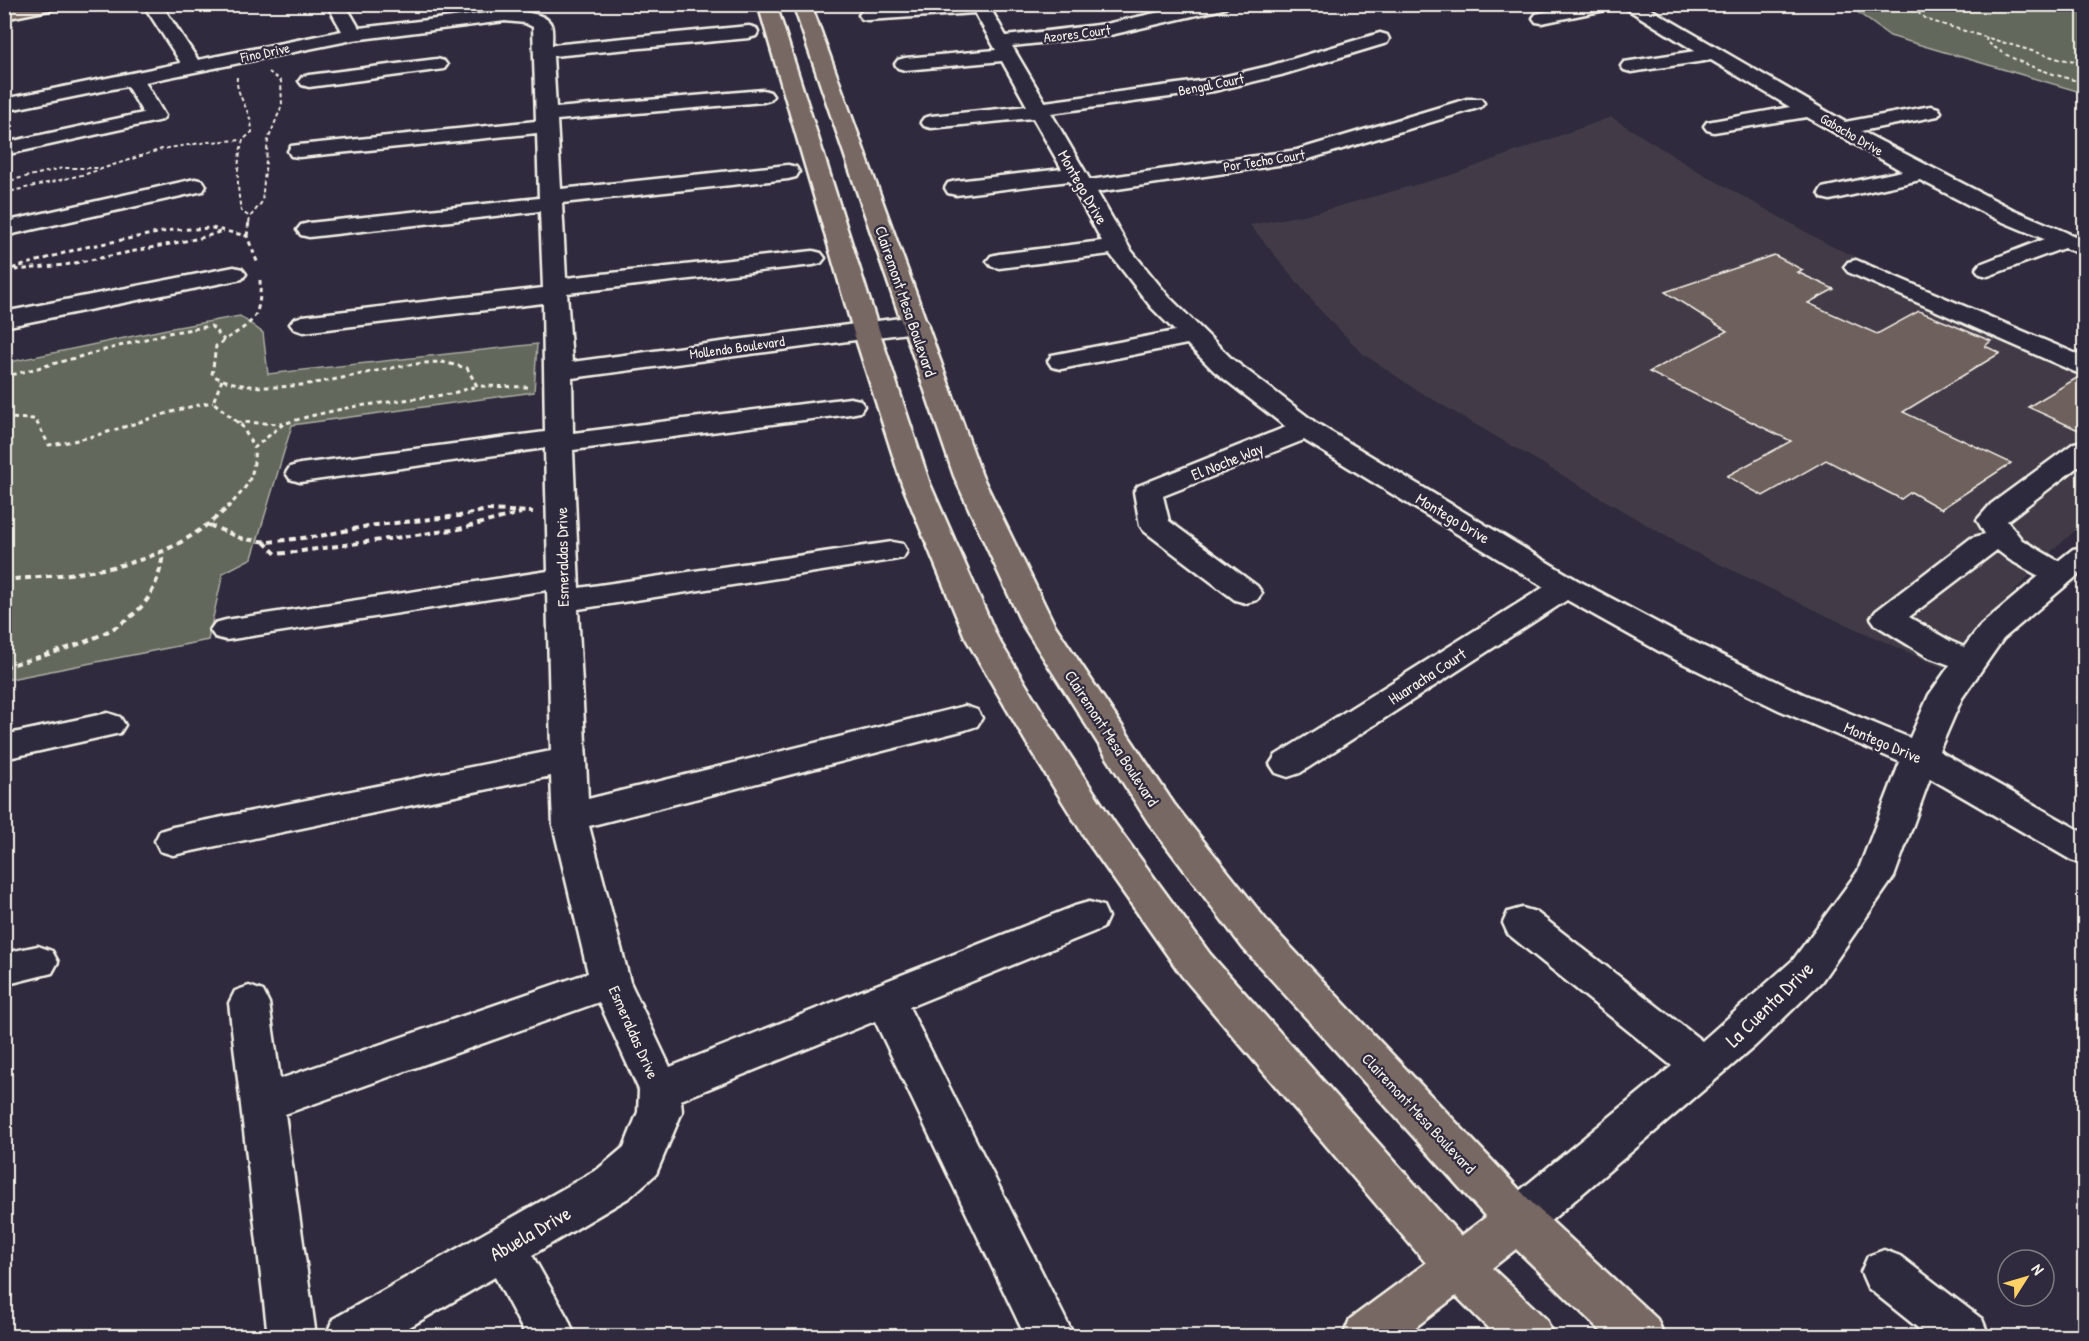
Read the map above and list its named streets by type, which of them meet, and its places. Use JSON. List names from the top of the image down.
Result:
{
  "streets": {
    "main road": ["Clairemont Mesa Boulevard", "La Cuenta Drive"],
    "street": [
      "Azores Court",
      "Fino Drive",
      "Bengal Court",
      "Gabacho Drive",
      "Por Techo Court",
      "Montego Drive",
      "Mollendo Boulevard",
      "El Noche Way",
      "Esmeraldas Drive",
      "Huaracha Court",
      "Abuela Drive"
    ]
  },
  "crossings": [
    ["Azores Court", "Montego Drive"],
    ["Fino Drive", "Esmeraldas Drive"],
    ["Bengal Court", "Montego Drive"],
    ["Por Techo Court", "Montego Drive"],
    ["Montego Drive", "El Noche Way"],
    ["Montego Drive", "Huaracha Court"],
    ["Montego Drive", "La Cuenta Drive"],
    ["Clairemont Mesa Boulevard", "Mollendo Boulevard"],
    ["Clairemont Mesa Boulevard", "La Cuenta Drive"],
    ["Mollendo Boulevard", "Esmeraldas Drive"],
    ["Esmeraldas Drive", "Abuela Drive"]
  ],
  "north": "top right"
}
